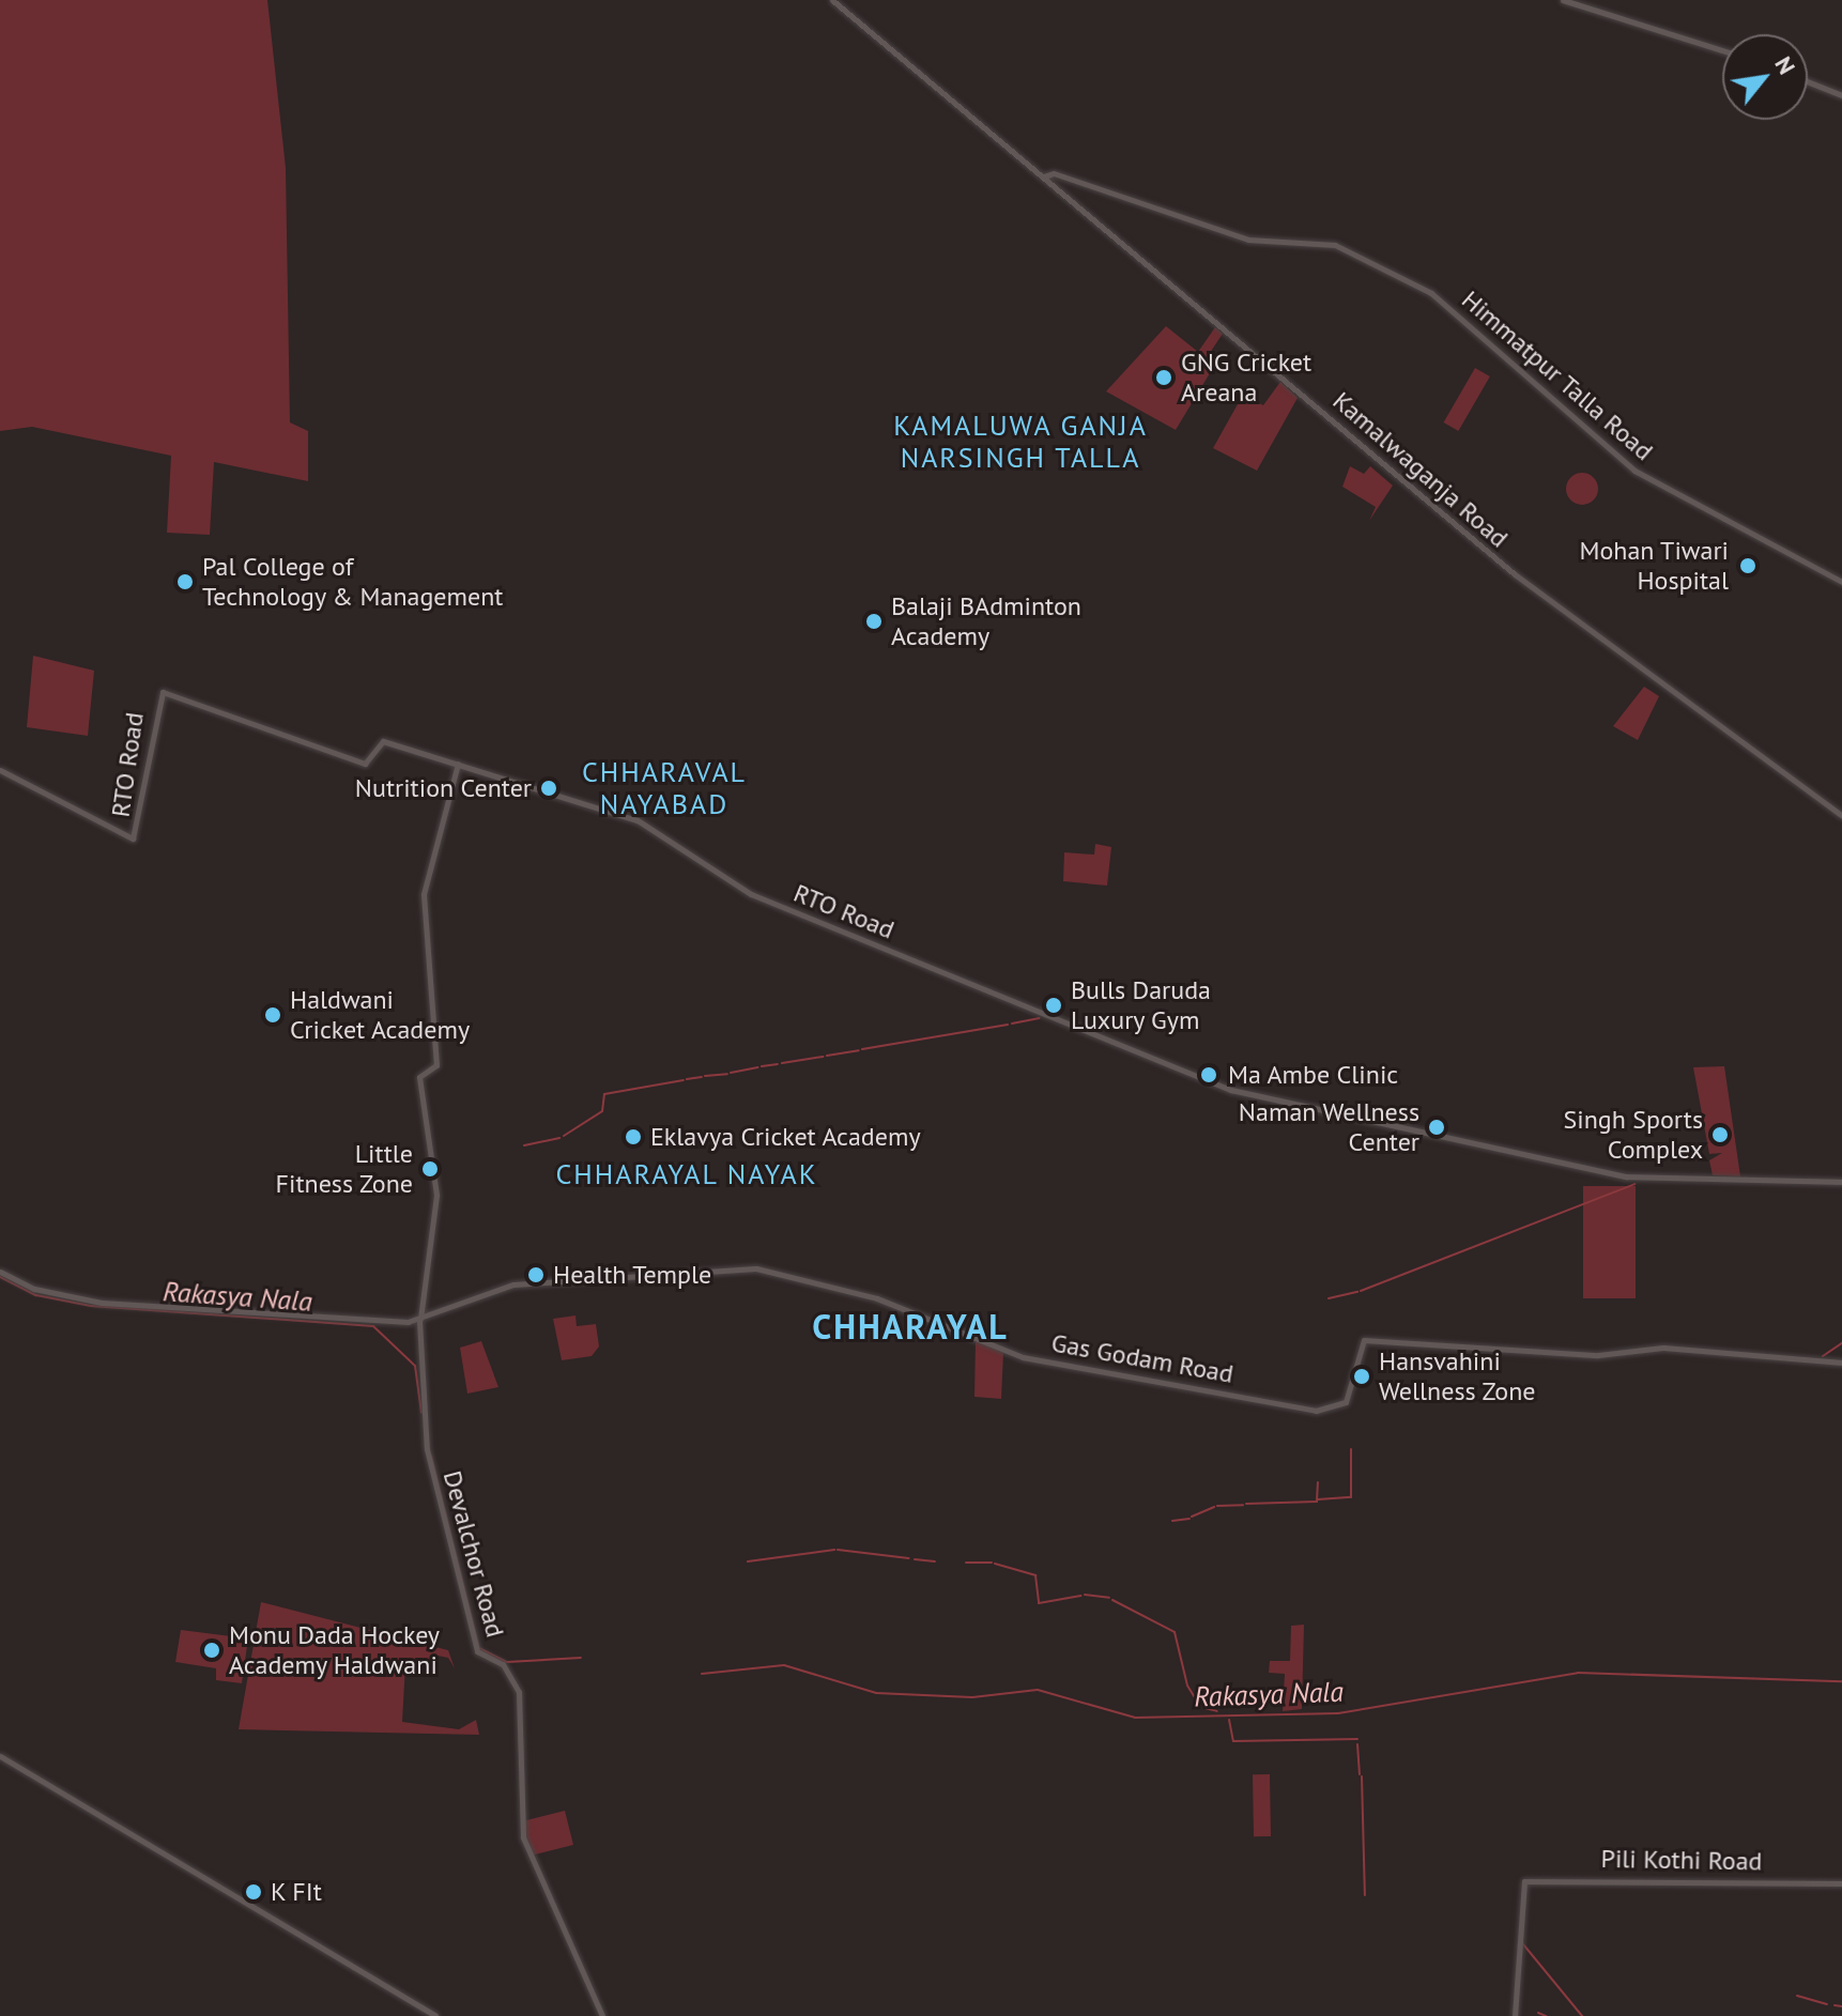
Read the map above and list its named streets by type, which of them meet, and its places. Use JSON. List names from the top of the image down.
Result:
{
  "streets": {
    "street": [
      "Himmatpur Talla Road",
      "Kamalwaganja Road",
      "RTO Road",
      "Gas Godam Road",
      "Devalchor Road",
      "Pili Kothi Road"
    ]
  },
  "crossings": [
    ["Himmatpur Talla Road", "Kamalwaganja Road"],
    ["RTO Road", "Devalchor Road"],
    ["Gas Godam Road", "Devalchor Road"]
  ],
  "districts": [
    "KAMALUWA GANJA NARSINGH TALLA",
    "CHHARAVAL NAYABAD",
    "CHHARAYAL NAYAK",
    "CHHARAYAL"
  ],
  "water": ["Rakasya Nala"],
  "places": [
    "GNG Cricket Areana",
    "Mohan Tiwari Hospital",
    "Pal College of Technology & Management",
    "Balaji BAdminton Academy",
    "Nutrition Center",
    "Bulls Daruda Luxury Gym",
    "Haldwani Cricket Academy",
    "Ma Ambe Clinic",
    "Naman Wellness Center",
    "Singh Sports Complex",
    "Eklavya Cricket Academy",
    "Little Fitness Zone",
    "Health Temple",
    "Hansvahini Wellness Zone",
    "Monu Dada Hockey Academy Haldwani",
    "K FIt"
  ],
  "north": "top right"
}
